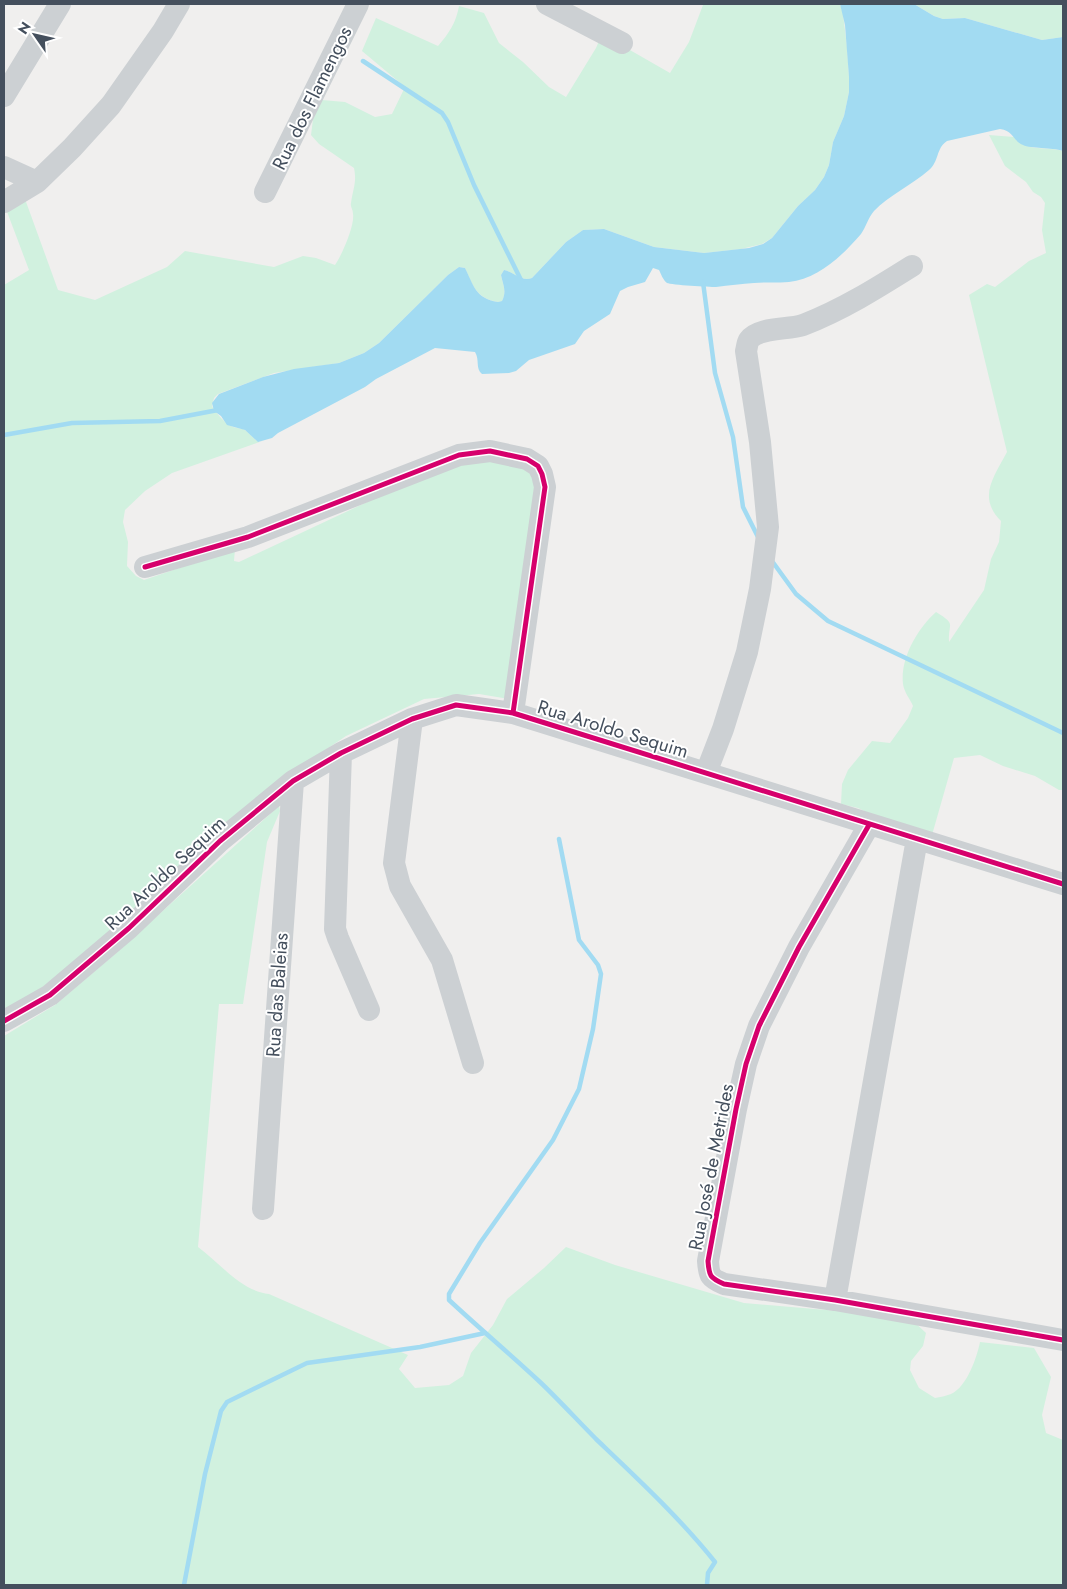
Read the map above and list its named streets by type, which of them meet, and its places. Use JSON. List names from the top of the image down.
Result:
{
  "streets": {
    "street": [
      "Rua dos Flamengos",
      "Rua Aroldo Sequim",
      "Rua das Baleias",
      "Rua José de Metrides"
    ]
  },
  "crossings": [
    ["Rua Aroldo Sequim", "Rua das Baleias"],
    ["Rua Aroldo Sequim", "Rua José de Metrides"]
  ],
  "north": "top left"
}
